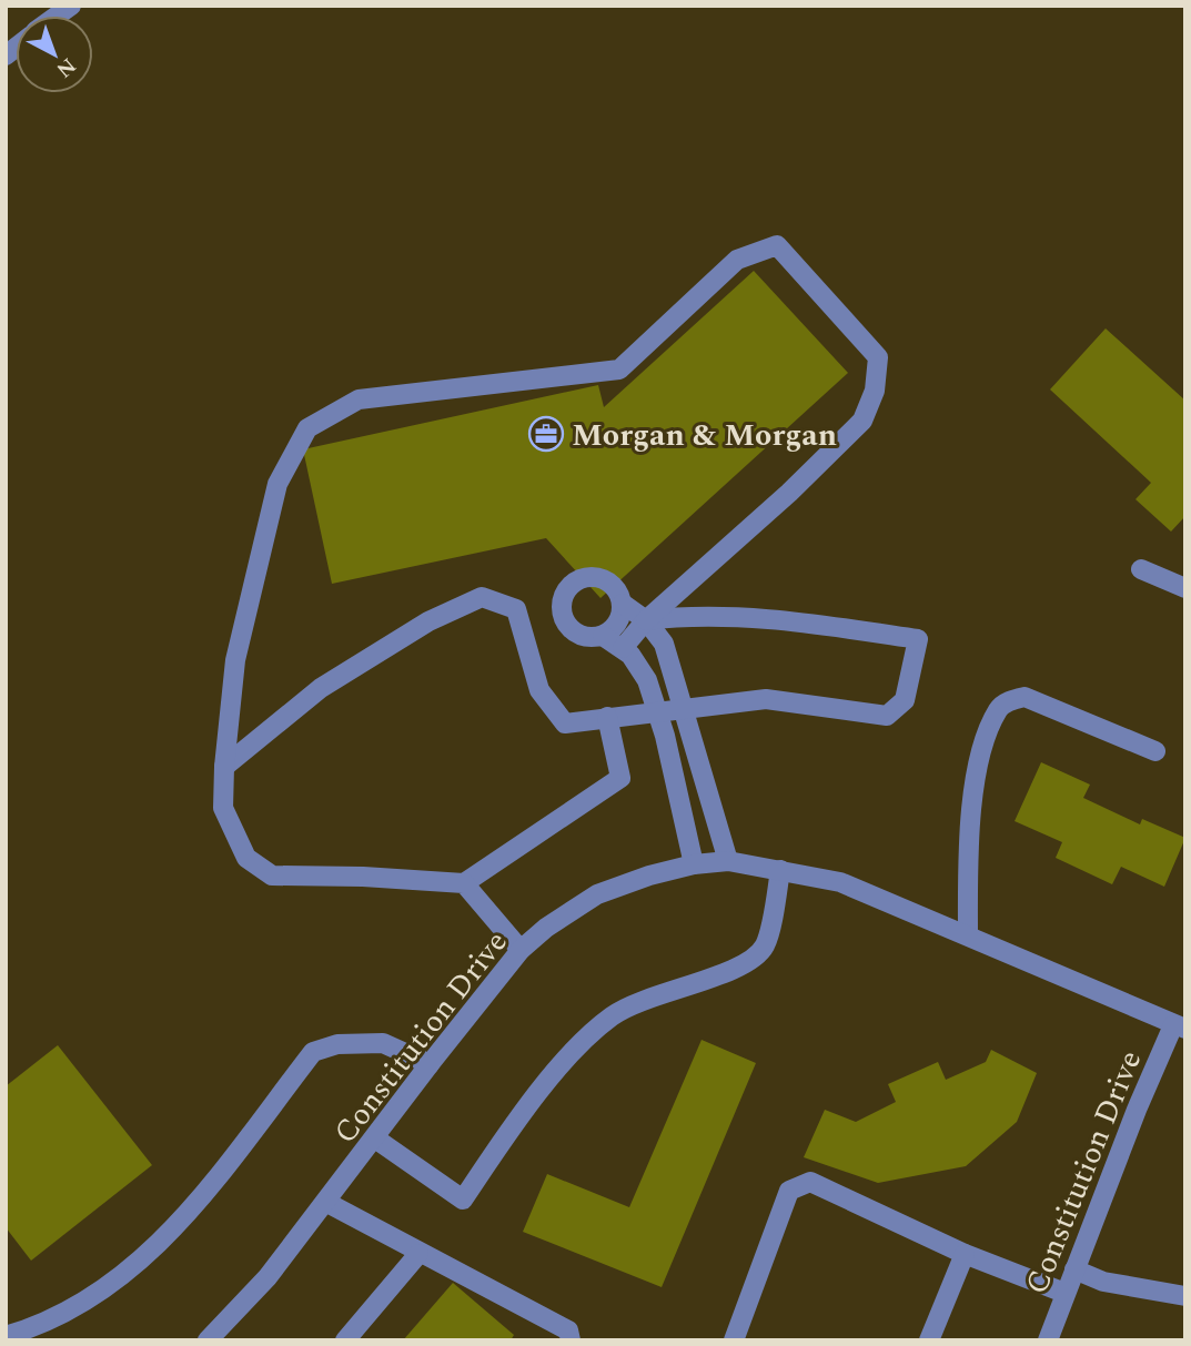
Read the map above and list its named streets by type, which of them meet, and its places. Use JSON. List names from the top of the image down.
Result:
{
  "streets": {
    "street": ["Constitution Drive"]
  },
  "places": {
    "office": ["Morgan & Morgan"]
  },
  "north": "bottom right"
}
